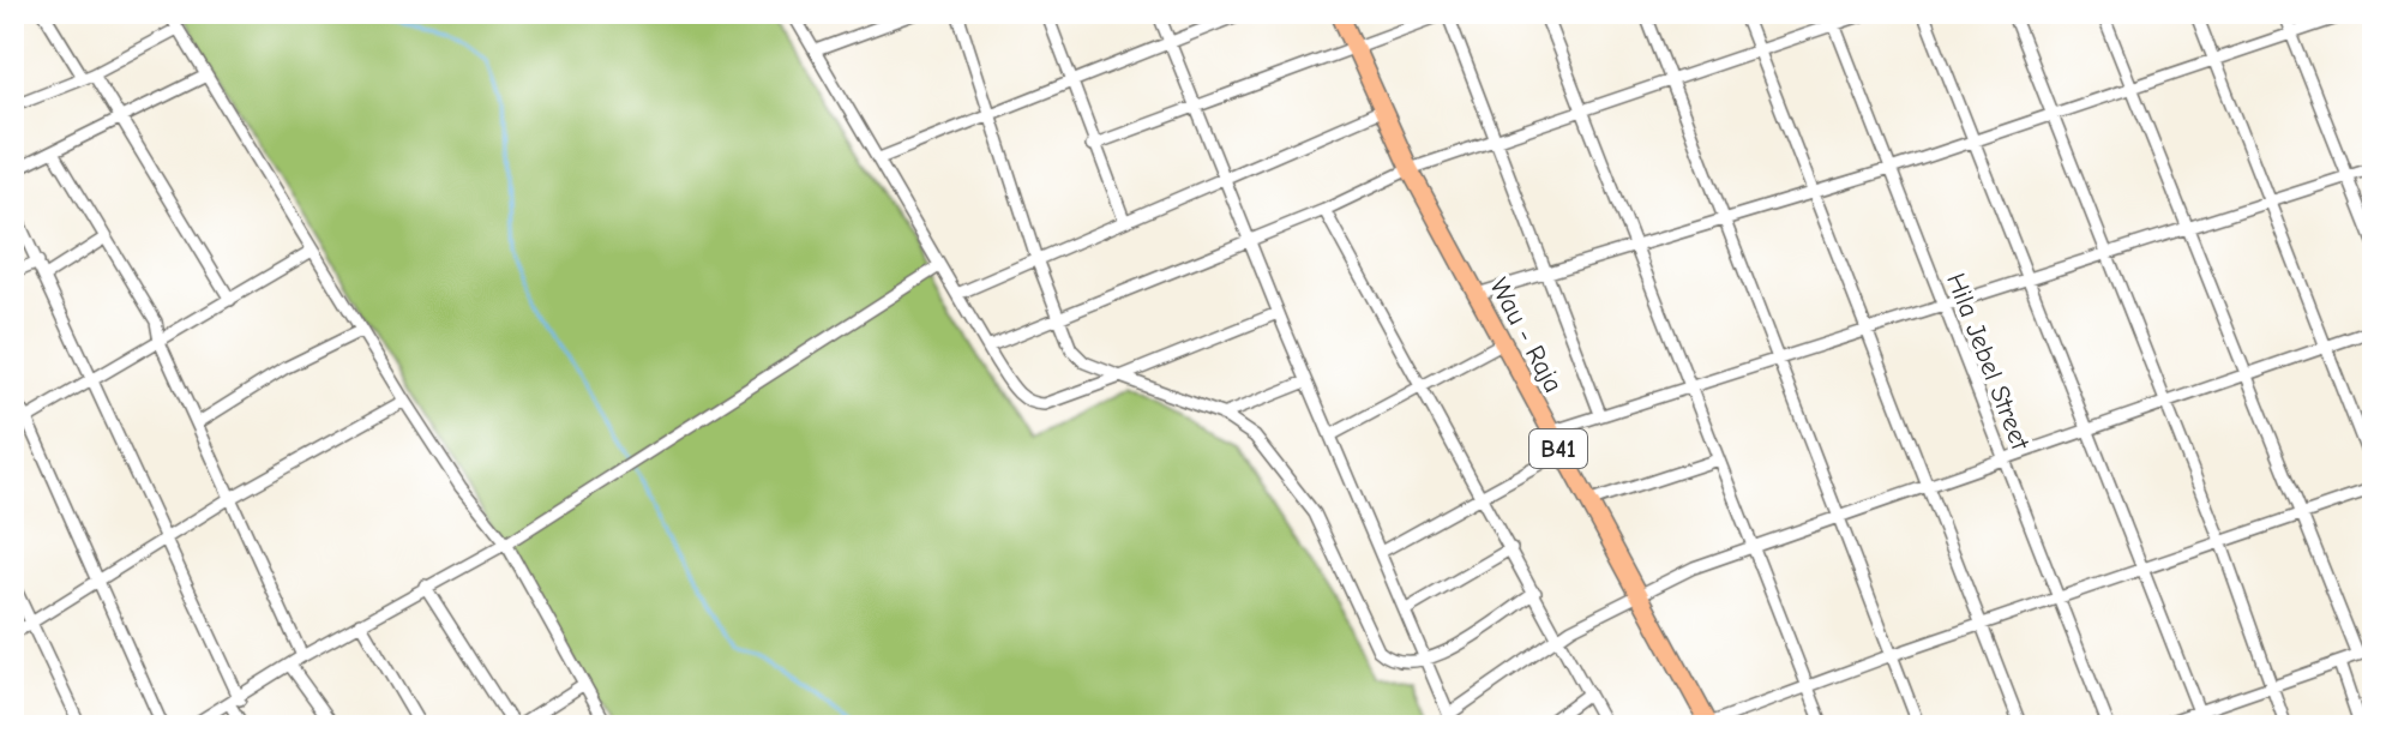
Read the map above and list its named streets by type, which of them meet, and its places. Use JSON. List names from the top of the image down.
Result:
{
  "streets": {
    "main road": ["Wau - Raja", "B41"],
    "street": ["Hila Jebel Street"]
  }
}
